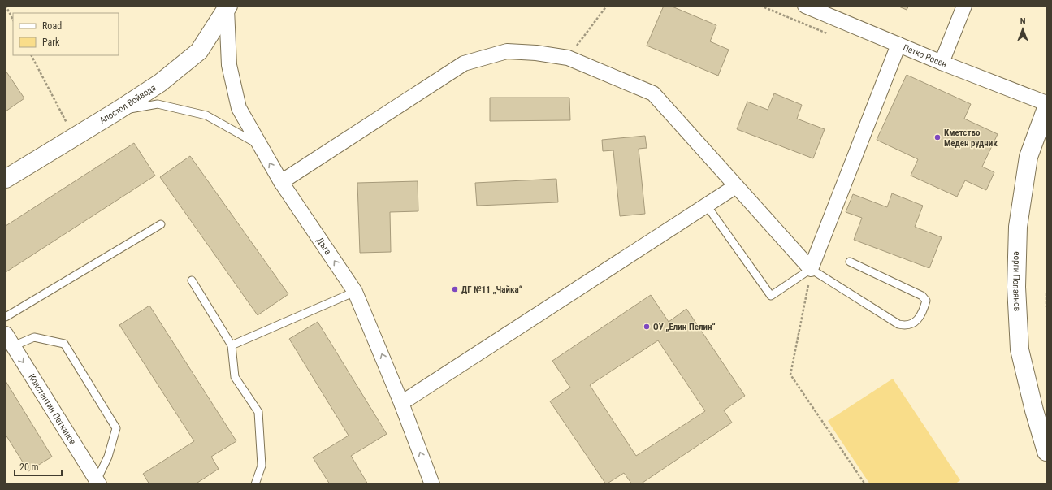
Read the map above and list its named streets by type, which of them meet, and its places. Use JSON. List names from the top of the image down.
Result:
{
  "streets": {
    "main road": ["Апостол Войвода", "Георги Попаянов"],
    "street": ["Петко Росен", "Дъга", "Константин Петканов"]
  },
  "crossings": [
    ["Апостол Войвода", "Дъга"]
  ],
  "one_way": ["Дъга", "Константин Петканов"],
  "places": ["Кметство Меден рудник", "ДГ №11 „Чайка“", "ОУ „Елин Пелин“"],
  "legend": ["Road", "Park"],
  "scale_bar": "20 m",
  "north": "top"
}
